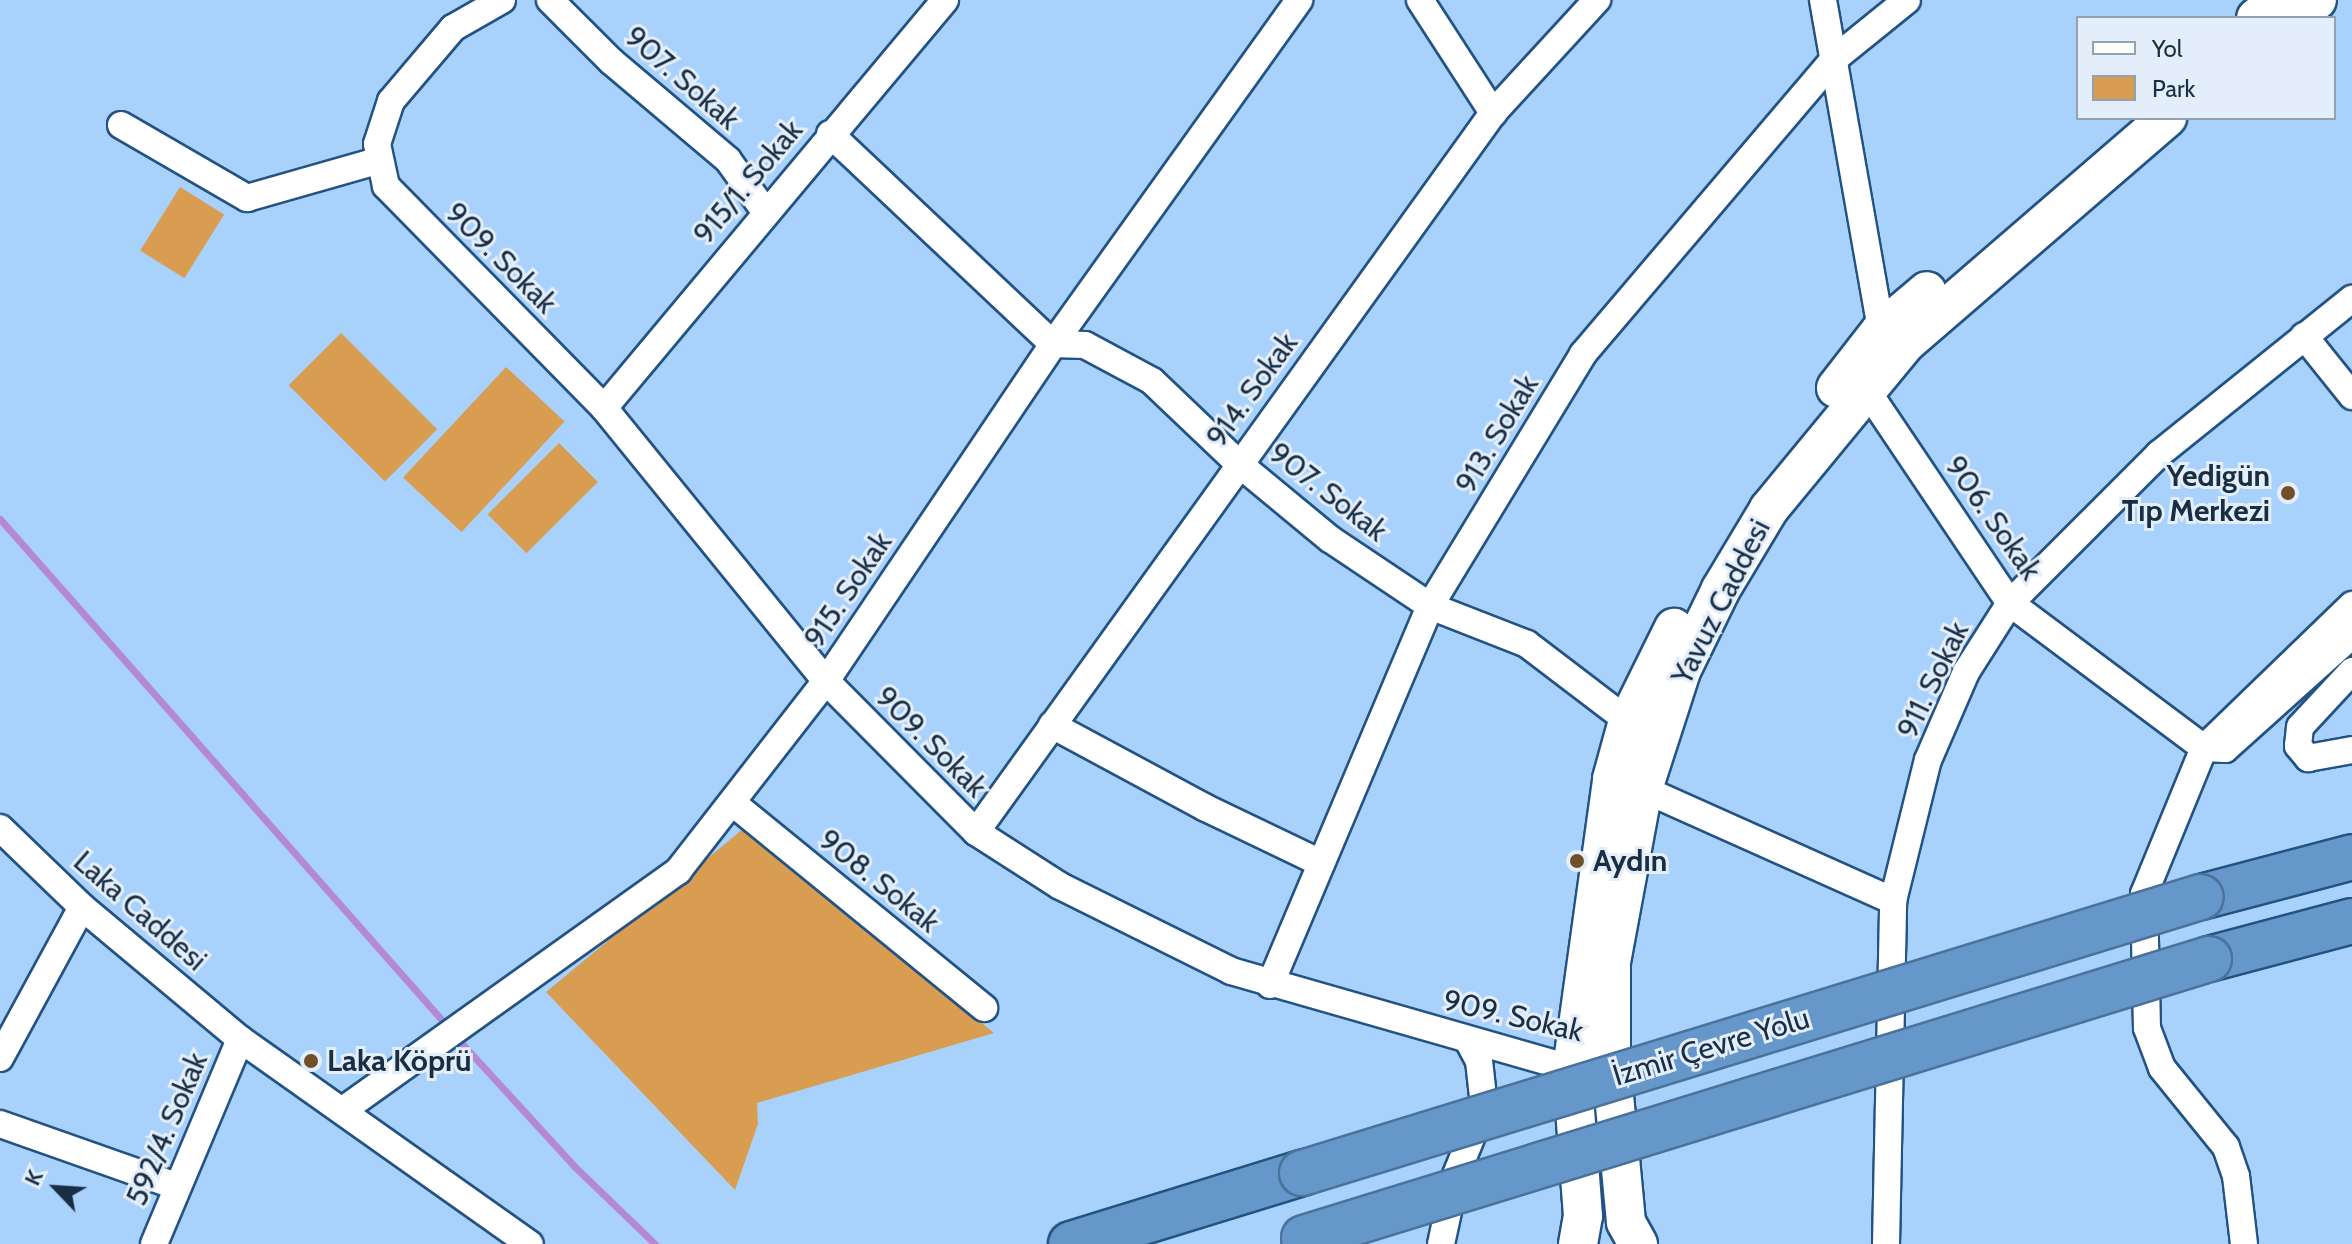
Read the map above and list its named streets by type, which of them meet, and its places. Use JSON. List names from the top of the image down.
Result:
{
  "streets": {
    "highway": ["İzmir Çevre Yolu"],
    "main road": ["Yavuz Caddesi"],
    "street": [
      "907. Sokak",
      "915/1. Sokak",
      "909. Sokak",
      "914. Sokak",
      "913. Sokak",
      "906. Sokak",
      "915. Sokak",
      "911. Sokak",
      "908. Sokak",
      "Laka Caddesi",
      "592/4. Sokak"
    ]
  },
  "crossings": [
    ["907. Sokak", "915/1. Sokak"],
    ["907. Sokak", "914. Sokak"],
    ["907. Sokak", "913. Sokak"],
    ["907. Sokak", "915. Sokak"],
    ["907. Sokak", "Yavuz Caddesi"],
    ["915/1. Sokak", "909. Sokak"],
    ["909. Sokak", "914. Sokak"],
    ["909. Sokak", "913. Sokak"],
    ["909. Sokak", "915. Sokak"],
    ["909. Sokak", "Yavuz Caddesi"],
    ["906. Sokak", "Yavuz Caddesi"],
    ["906. Sokak", "911. Sokak"],
    ["915. Sokak", "908. Sokak"],
    ["915. Sokak", "Laka Caddesi"],
    ["Laka Caddesi", "592/4. Sokak"]
  ],
  "places": ["Yedigün Tıp Merkezi", "Aydın", "Laka Köprü"],
  "legend": ["Yol", "Park"],
  "north": "top left"
}
